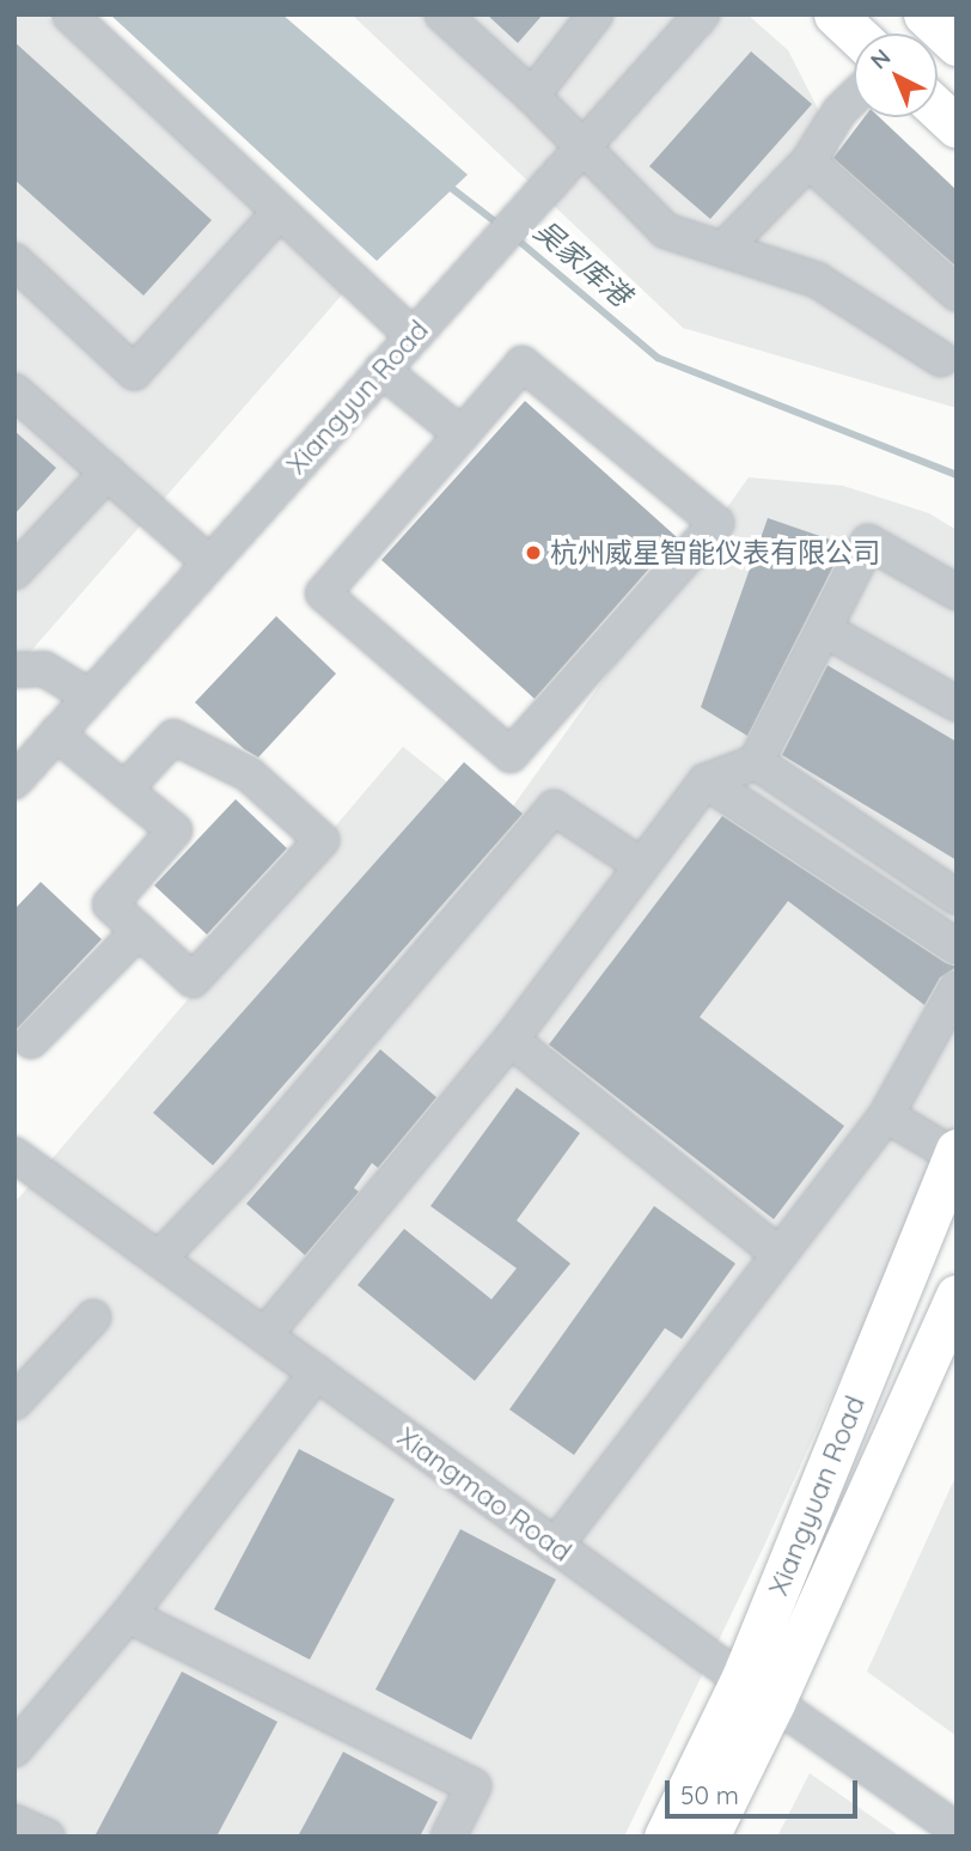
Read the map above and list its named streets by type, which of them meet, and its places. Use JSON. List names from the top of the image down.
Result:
{
  "streets": {
    "main road": ["Xiangyuan Road"],
    "street": ["Xiangyun Road", "Xiangmao Road"]
  },
  "crossings": [
    ["Xiangmao Road", "Xiangyuan Road"]
  ],
  "water": ["吴家库港"],
  "places": ["杭州威星智能仪表有限公司"],
  "scale_bar": "50 m",
  "north": "top left"
}
